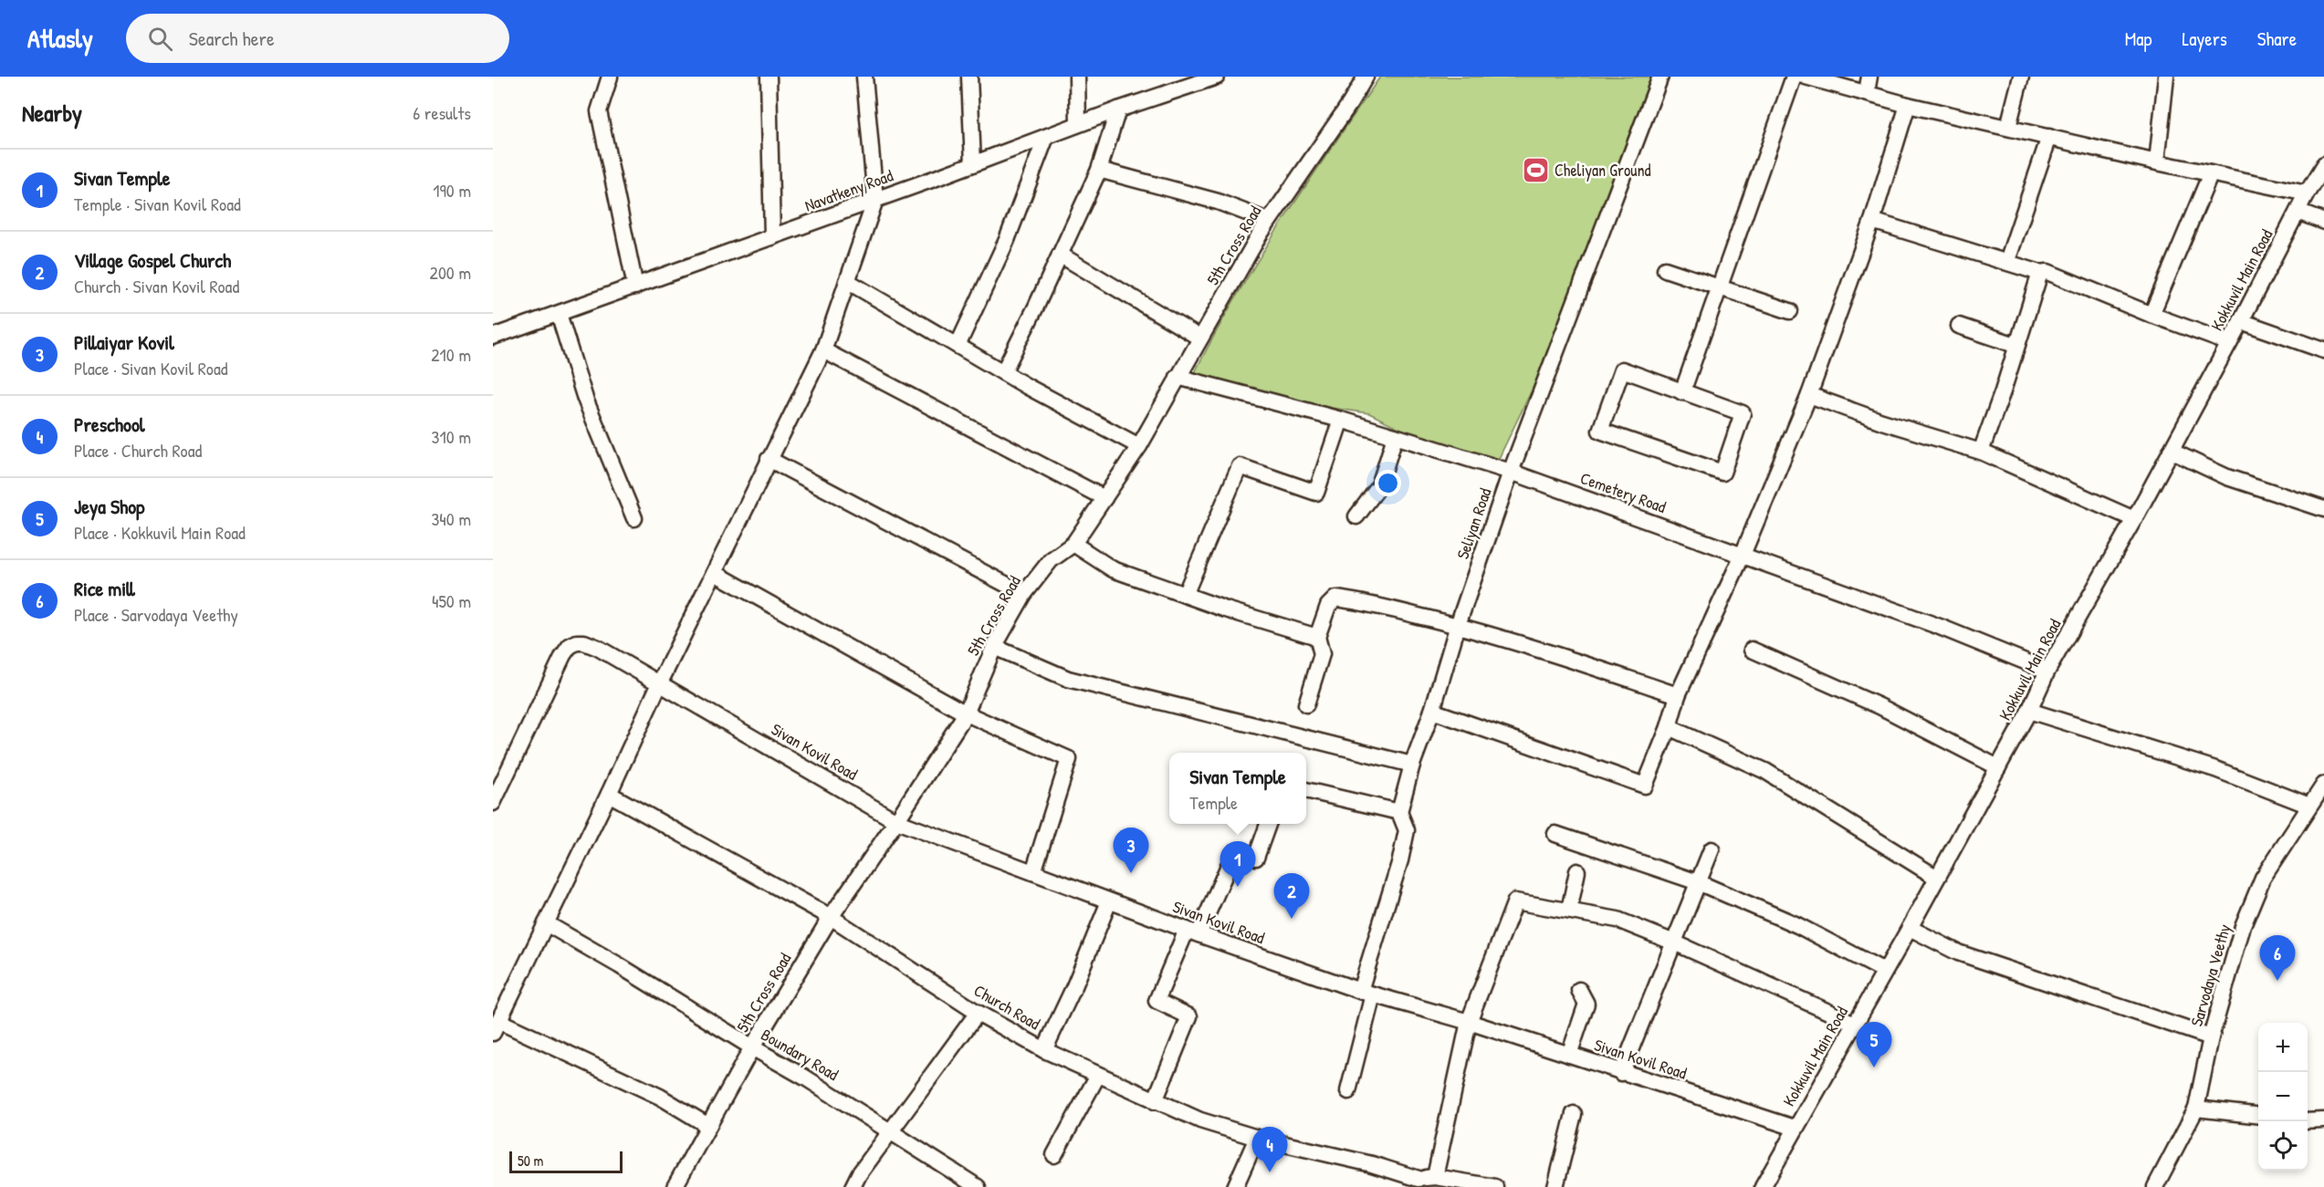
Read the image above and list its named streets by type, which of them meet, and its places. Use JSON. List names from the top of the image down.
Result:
{
  "streets": {
    "street": [
      "Navatkeny Road",
      "5th Cross Road",
      "Kokkuvil Main Road",
      "Cemetery Road",
      "Seliyan Road",
      "Sivan Kovil Road",
      "Sarvodaya Veethy",
      "Church Road",
      "Boundary Road"
    ]
  },
  "crossings": [
    ["5th Cross Road", "Cemetery Road"],
    ["5th Cross Road", "Sivan Kovil Road"],
    ["5th Cross Road", "Church Road"],
    ["5th Cross Road", "Boundary Road"],
    ["Kokkuvil Main Road", "Cemetery Road"],
    ["Kokkuvil Main Road", "Sivan Kovil Road"],
    ["Cemetery Road", "Seliyan Road"],
    ["Seliyan Road", "Sivan Kovil Road"]
  ],
  "places": {
    "sports": ["Cheliyan Ground"]
  },
  "scale_bar": "50 m",
  "page": {
    "header": "Atlasly",
    "search": "Search here",
    "nav": ["Map", "Layers", "Share"],
    "heading": ["Nearby", "6 results"],
    "list": [
      {
        "mark": "1",
        "name": "Sivan Temple",
        "note": "Temple · Sivan Kovil Road",
        "value": "190 m"
      },
      {
        "mark": "2",
        "name": "Village Gospel Church",
        "note": "Church · Sivan Kovil Road",
        "value": "200 m"
      },
      {
        "mark": "3",
        "name": "Pillaiyar Kovil",
        "note": "Place · Sivan Kovil Road",
        "value": "210 m"
      },
      {
        "mark": "4",
        "name": "Preschool",
        "note": "Place · Church Road",
        "value": "310 m"
      },
      {
        "mark": "5",
        "name": "Jeya Shop",
        "note": "Place · Kokkuvil Main Road",
        "value": "340 m"
      },
      {
        "mark": "6",
        "name": "Rice mill",
        "note": "Place · Sarvodaya Veethy",
        "value": "450 m"
      }
    ],
    "popup": ["Sivan Temple", "Temple"],
    "pins": [
      "3",
      "1",
      "2",
      "6",
      "5",
      "4"
    ],
    "map_buttons": ["+", "−"],
    "scale": "50 m"
  }
}
